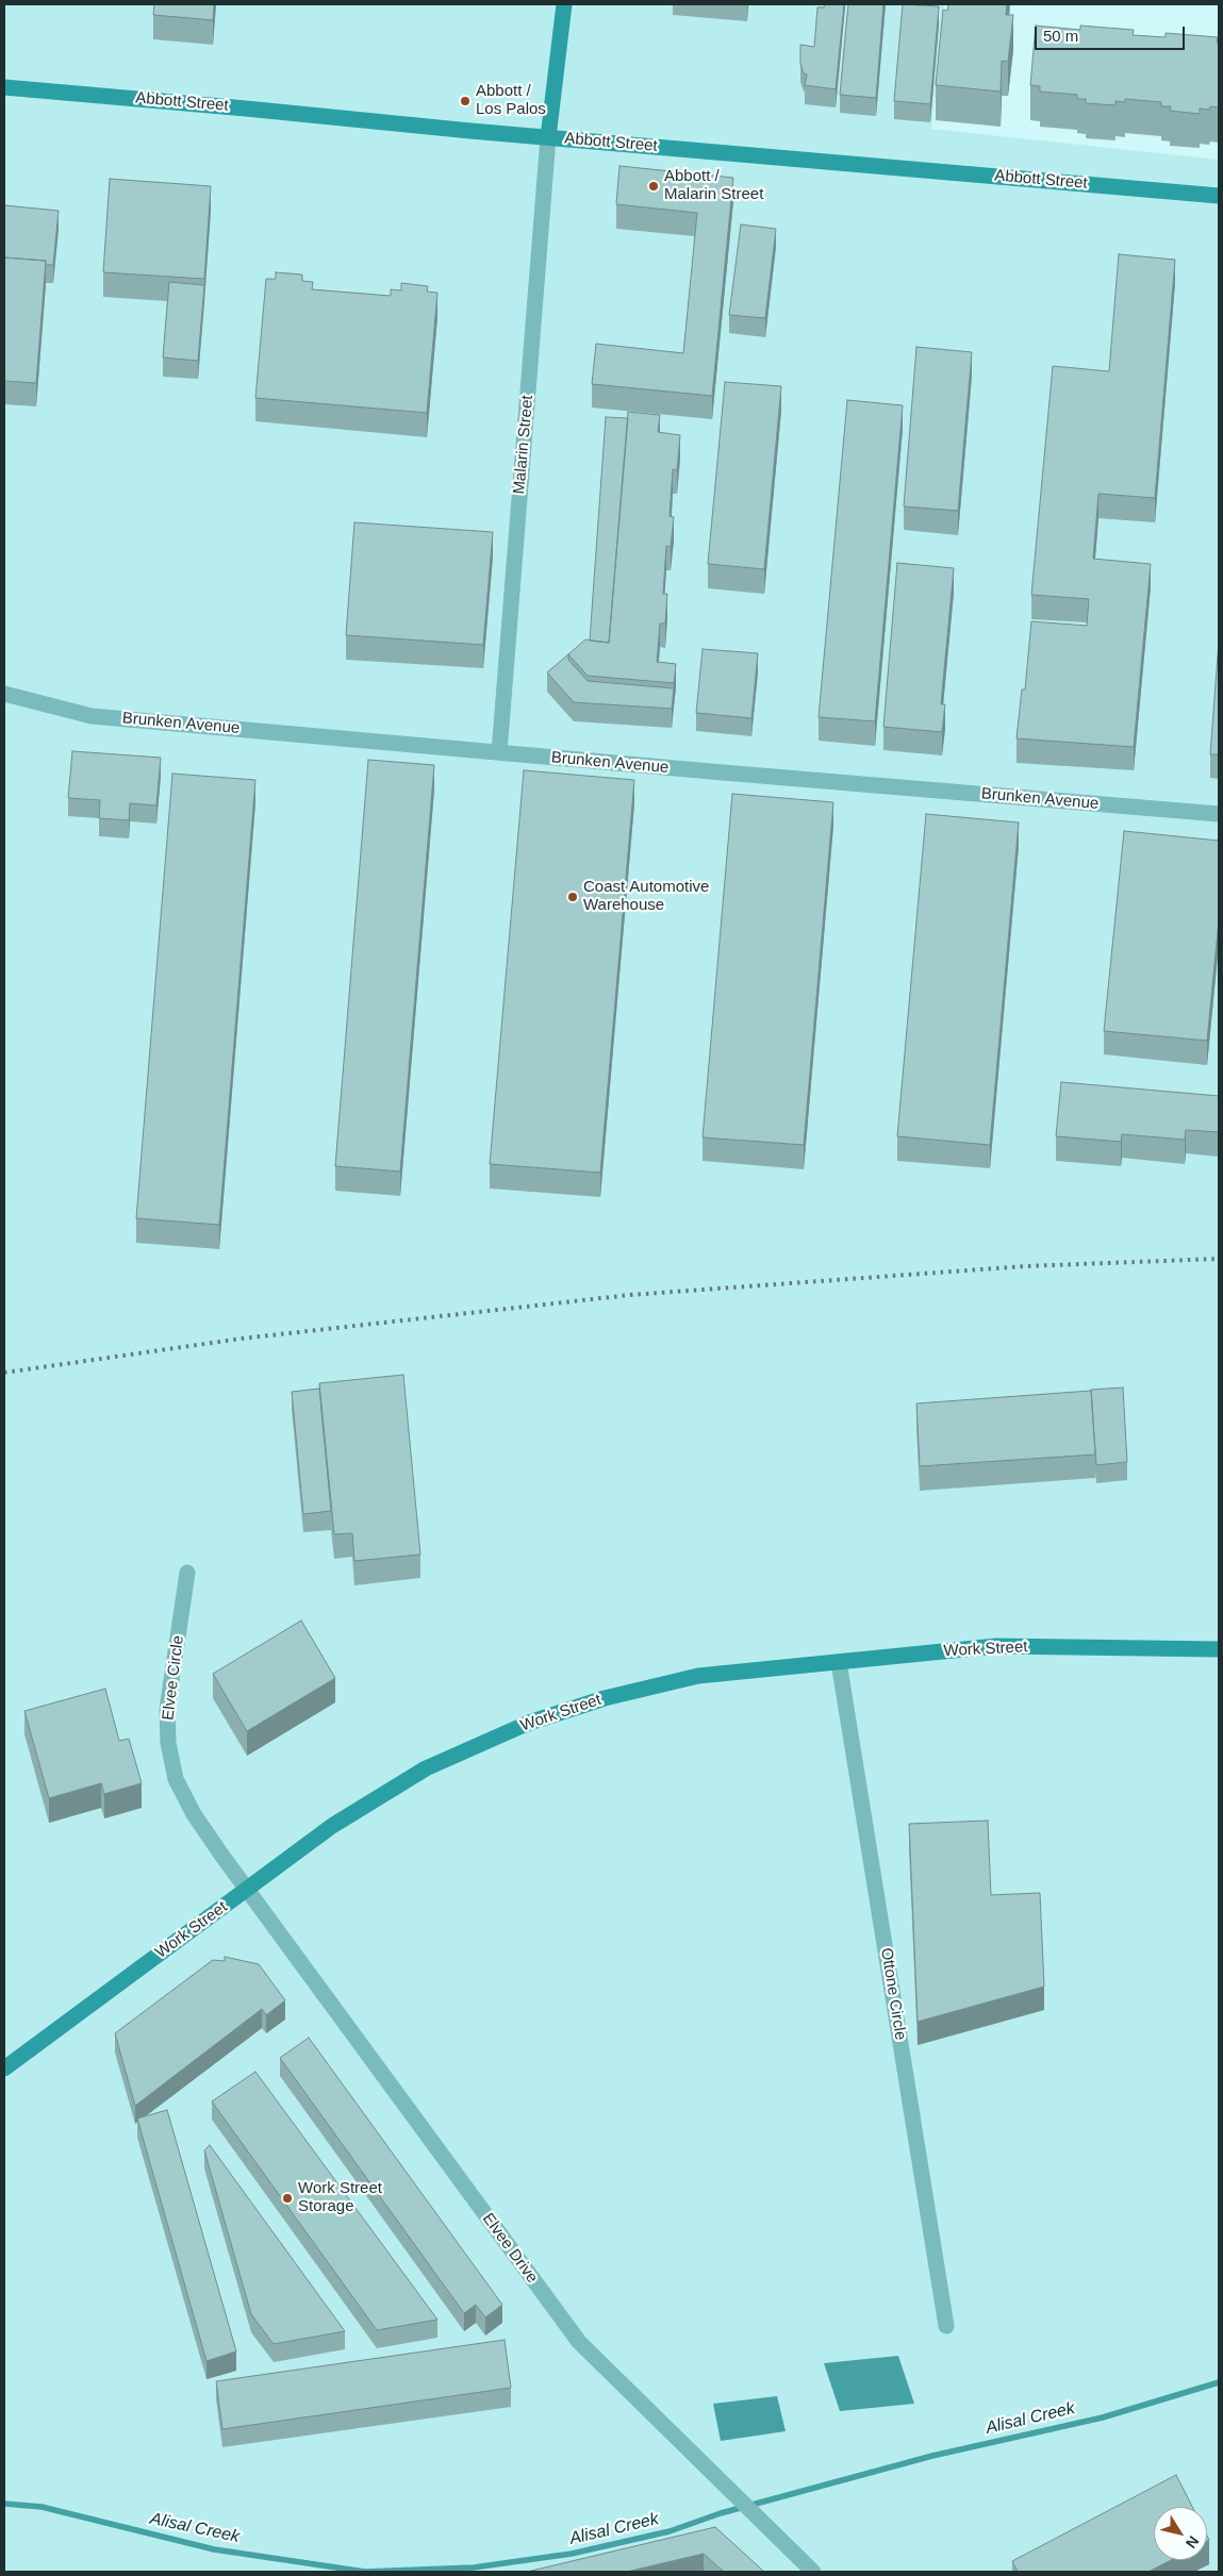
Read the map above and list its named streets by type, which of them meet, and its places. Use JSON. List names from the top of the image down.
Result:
{
  "streets": {
    "street": [
      "Abbott Street",
      "Malarin Street",
      "Brunken Avenue",
      "Work Street",
      "Elvee Circle",
      "Ottone Circle",
      "Elvee Drive"
    ]
  },
  "crossings": [
    ["Abbott Street", "Malarin Street"],
    ["Malarin Street", "Brunken Avenue"],
    ["Work Street", "Elvee Circle"],
    ["Work Street", "Ottone Circle"],
    ["Work Street", "Elvee Drive"],
    ["Elvee Circle", "Elvee Drive"]
  ],
  "water": ["Alisal Creek"],
  "places": [
    "Abbott / Los Palos",
    "Abbott / Malarin Street",
    "Coast Automotive Warehouse",
    "Work Street Storage"
  ],
  "scale_bar": "50 m",
  "north": "bottom right"
}
